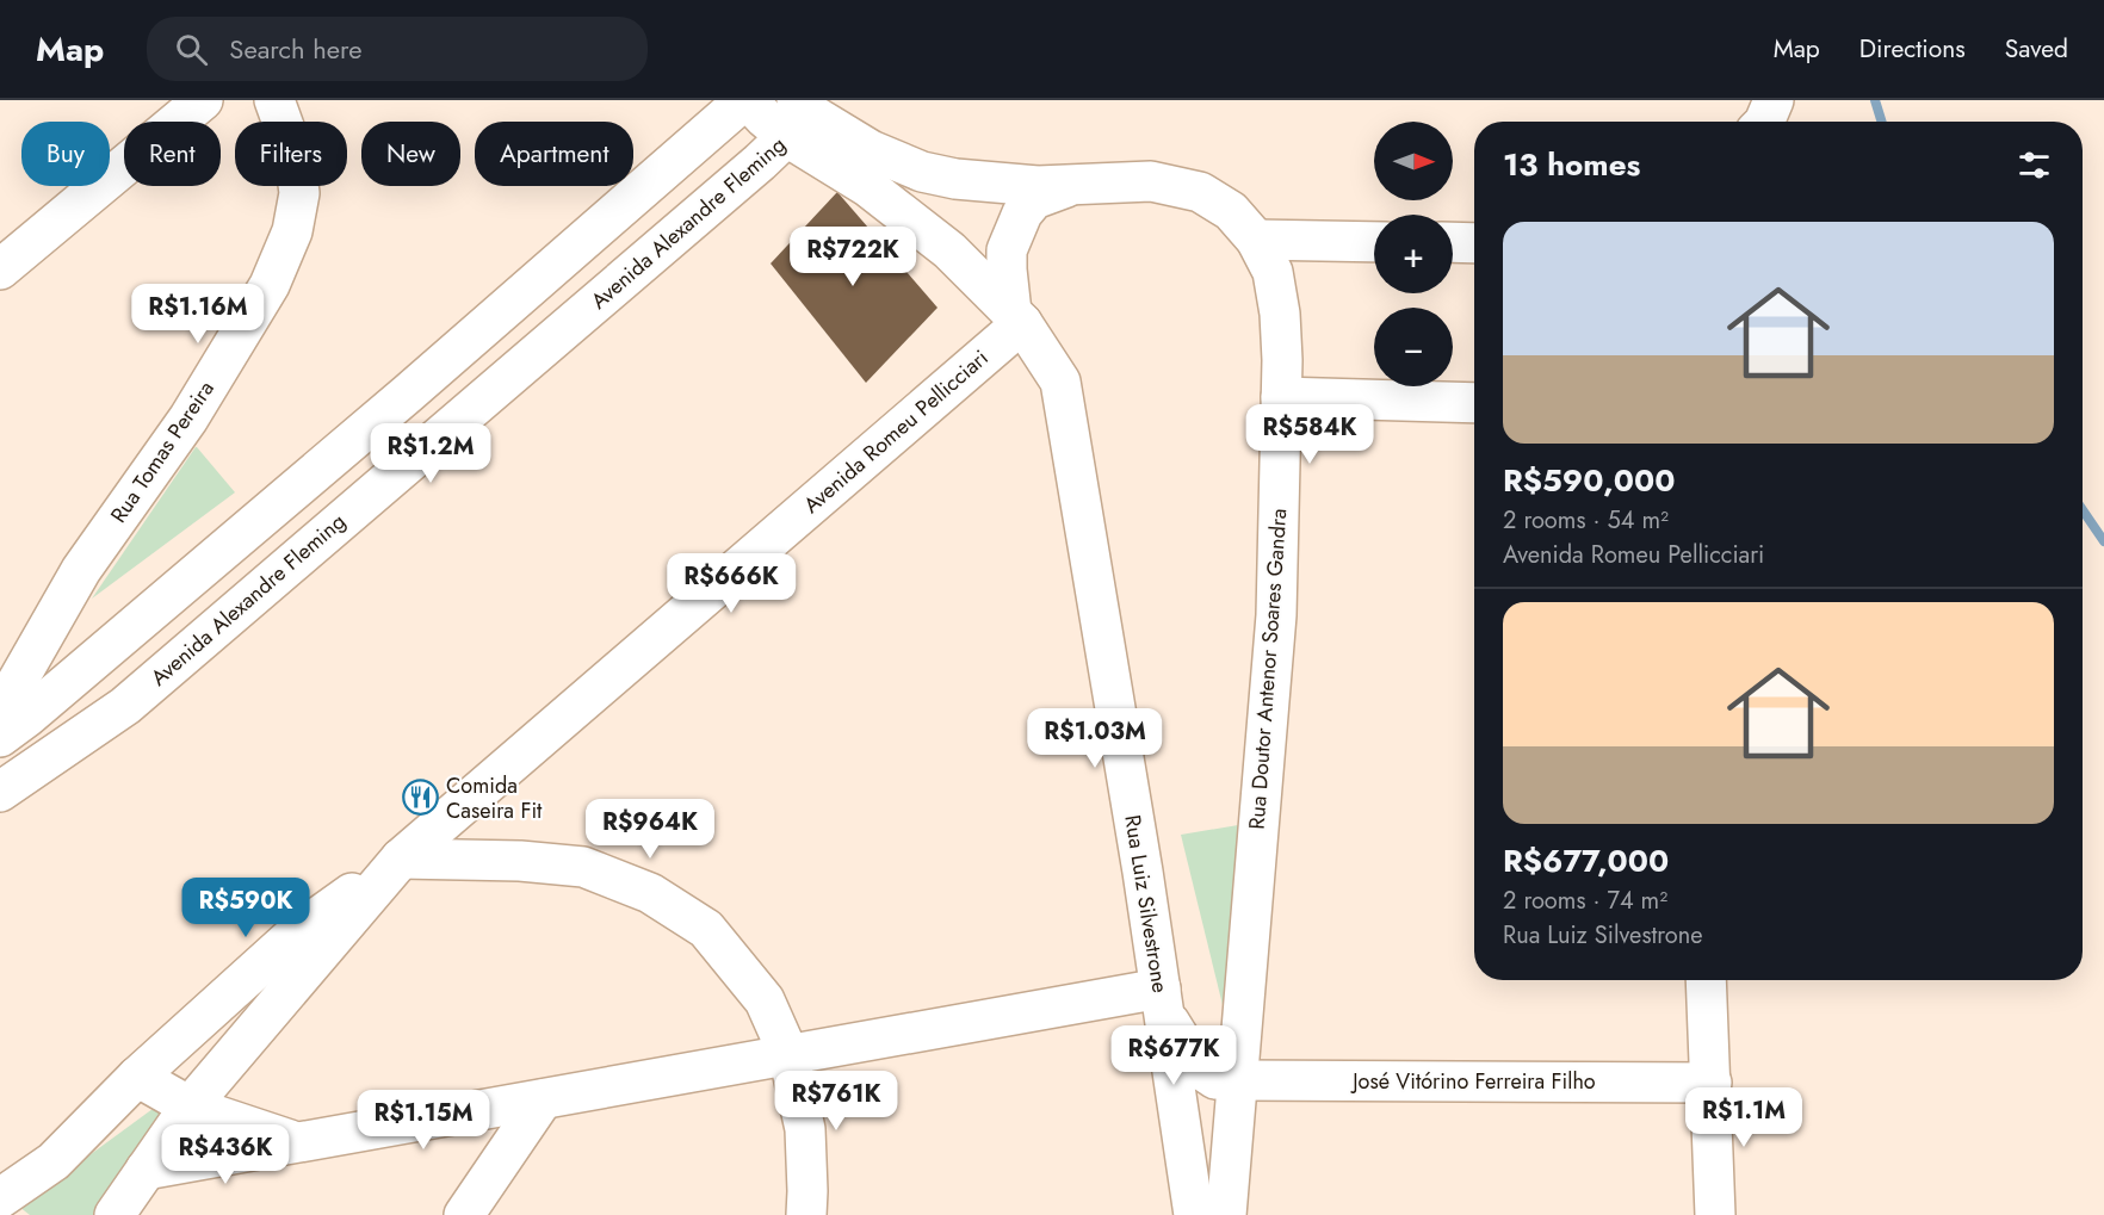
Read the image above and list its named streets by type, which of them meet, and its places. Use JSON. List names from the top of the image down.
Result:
{
  "streets": {
    "street": [
      "Avenida Alexandre Fleming",
      "Avenida Romeu Pellicciari",
      "Rua Tomas Pereira",
      "Rua Doutor Antenor Soares Gandra",
      "Rua Luiz Silvestrone",
      "José Vitórino Ferreira Filho"
    ]
  },
  "crossings": [
    ["Avenida Alexandre Fleming", "Rua Doutor Antenor Soares Gandra"],
    ["Avenida Romeu Pellicciari", "Rua Doutor Antenor Soares Gandra"],
    ["Avenida Romeu Pellicciari", "Rua Luiz Silvestrone"],
    ["Rua Doutor Antenor Soares Gandra", "Rua Luiz Silvestrone"],
    ["Rua Doutor Antenor Soares Gandra", "José Vitórino Ferreira Filho"],
    ["Rua Luiz Silvestrone", "José Vitórino Ferreira Filho"]
  ],
  "places": {
    "restaurant": ["Comida Caseira Fit"]
  },
  "north": "right",
  "page": {
    "header": "Map",
    "search": "Search here",
    "nav": ["Map", "Directions", "Saved"],
    "map_buttons": ["+", "−"],
    "chip": [
      "Buy",
      "Rent",
      "Filters",
      "New",
      "Apartment"
    ],
    "heading": "13 homes",
    "list": [
      {
        "name": "R$590,000",
        "note": "2 rooms · 54 m² · Avenida Romeu Pellicciari"
      },
      {
        "name": "R$677,000",
        "note": "2 rooms · 74 m² · Rua Luiz Silvestrone"
      }
    ],
    "price": [
      "R$722K",
      "R$1.16M",
      "R$584K",
      "R$1.2M",
      "R$666K",
      "R$1.03M",
      "R$964K",
      "R$590K",
      "R$677K",
      "R$761K",
      "R$1.1M",
      "R$1.15M",
      "R$436K"
    ]
  }
}
